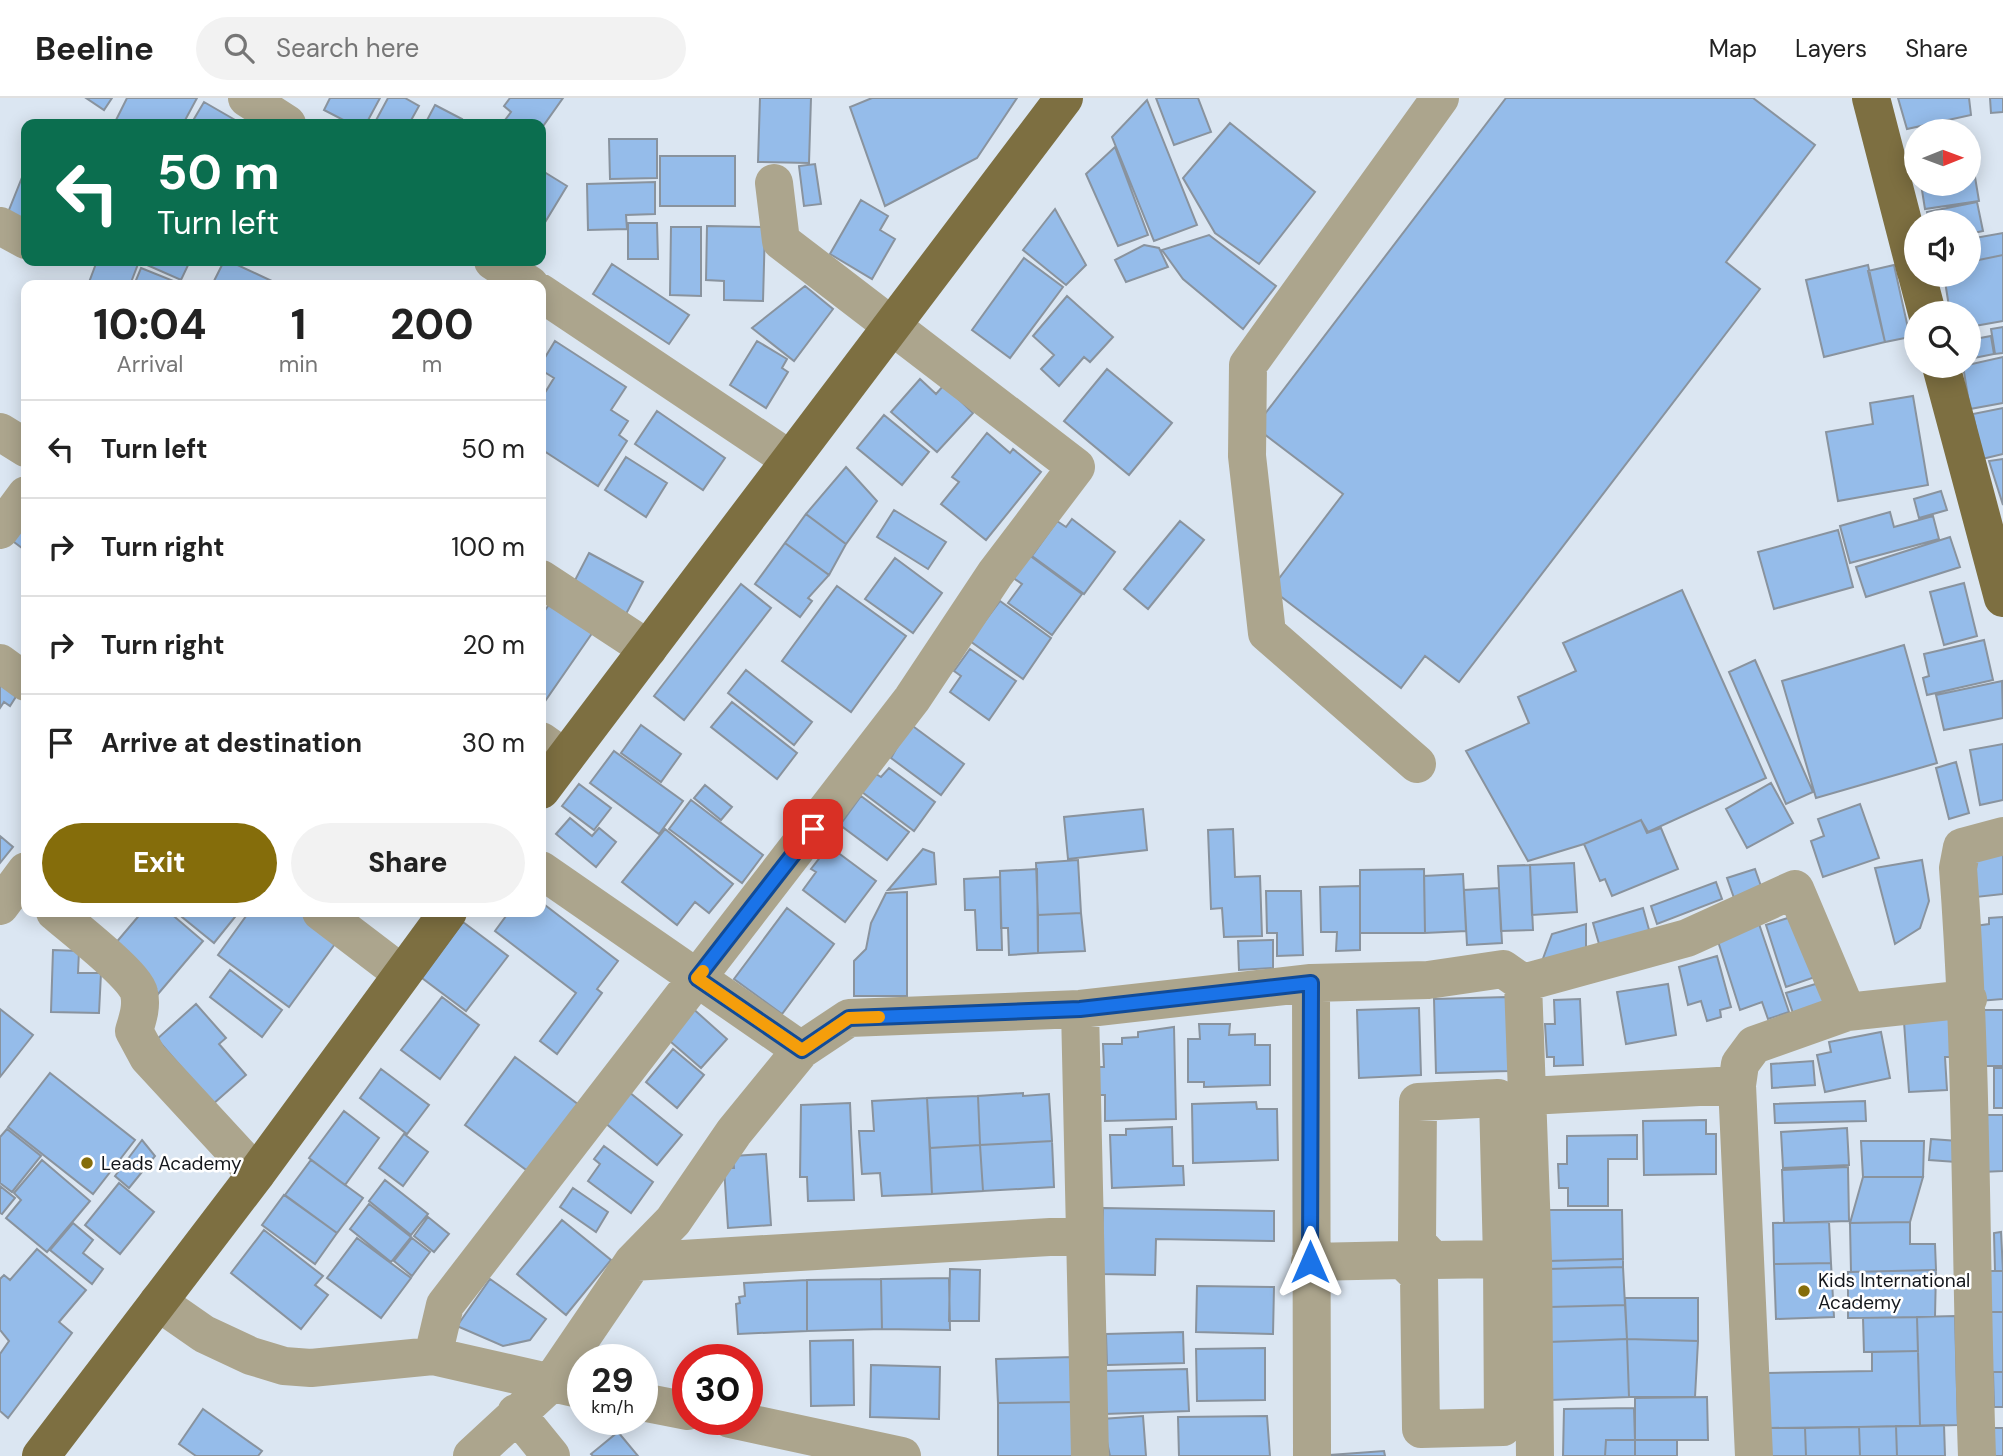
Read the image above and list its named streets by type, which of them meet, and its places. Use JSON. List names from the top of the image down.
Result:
{
  "places": ["Leads Academy", "Kids International Academy"],
  "north": "right",
  "page": {
    "header": "Beeline",
    "search": "Search here",
    "nav": ["Map", "Layers", "Share"],
    "turn": ["50 m", "Turn left"],
    "eta": [
      "10:04",
      "Arrival",
      "1",
      "min",
      "200",
      "m"
    ],
    "list": [
      {
        "name": "Turn left",
        "value": "50 m"
      },
      {
        "name": "Turn right",
        "value": "100 m"
      },
      {
        "name": "Turn right",
        "value": "20 m"
      },
      {
        "name": "Arrive at destination",
        "value": "30 m"
      }
    ],
    "buttons": ["Exit", "Share"],
    "speed": "29 km/h",
    "limit": "30"
  }
}
